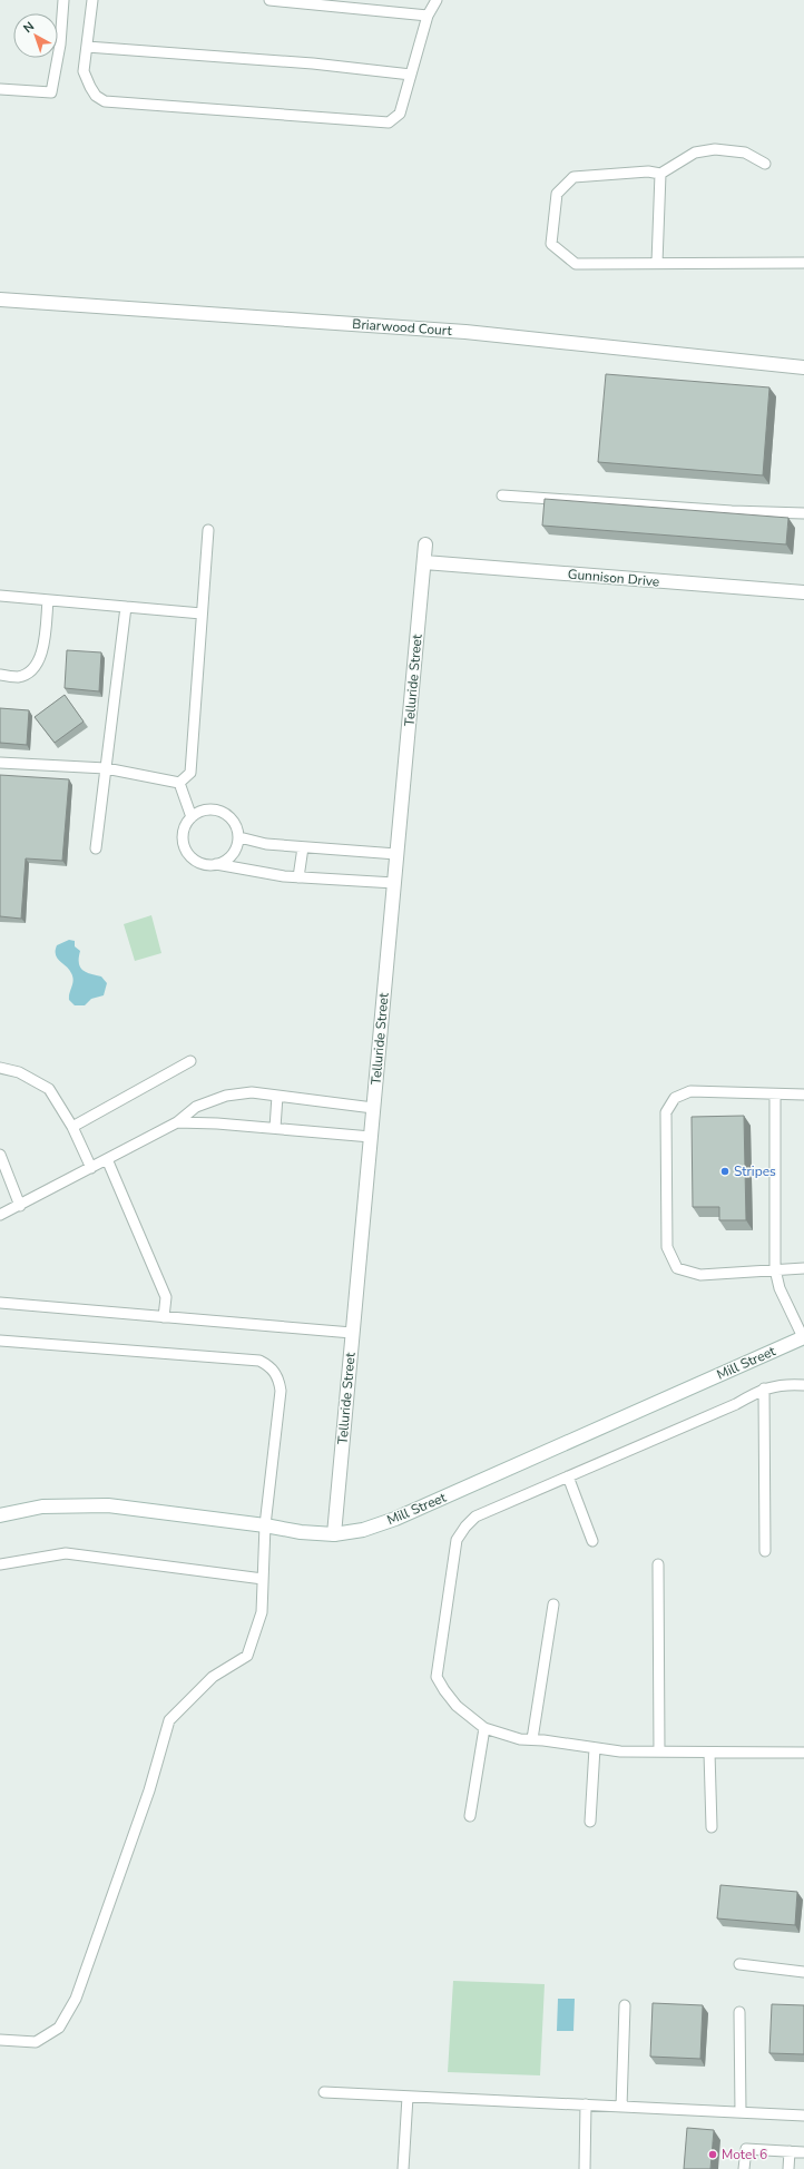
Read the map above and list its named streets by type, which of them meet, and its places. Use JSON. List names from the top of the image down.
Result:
{
  "streets": {
    "street": [
      "Briarwood Court",
      "Gunnison Drive",
      "Telluride Street",
      "Mill Street"
    ]
  },
  "crossings": [
    ["Gunnison Drive", "Telluride Street"],
    ["Telluride Street", "Mill Street"]
  ],
  "places": ["Stripes", "Motel 6"],
  "north": "top left"
}
